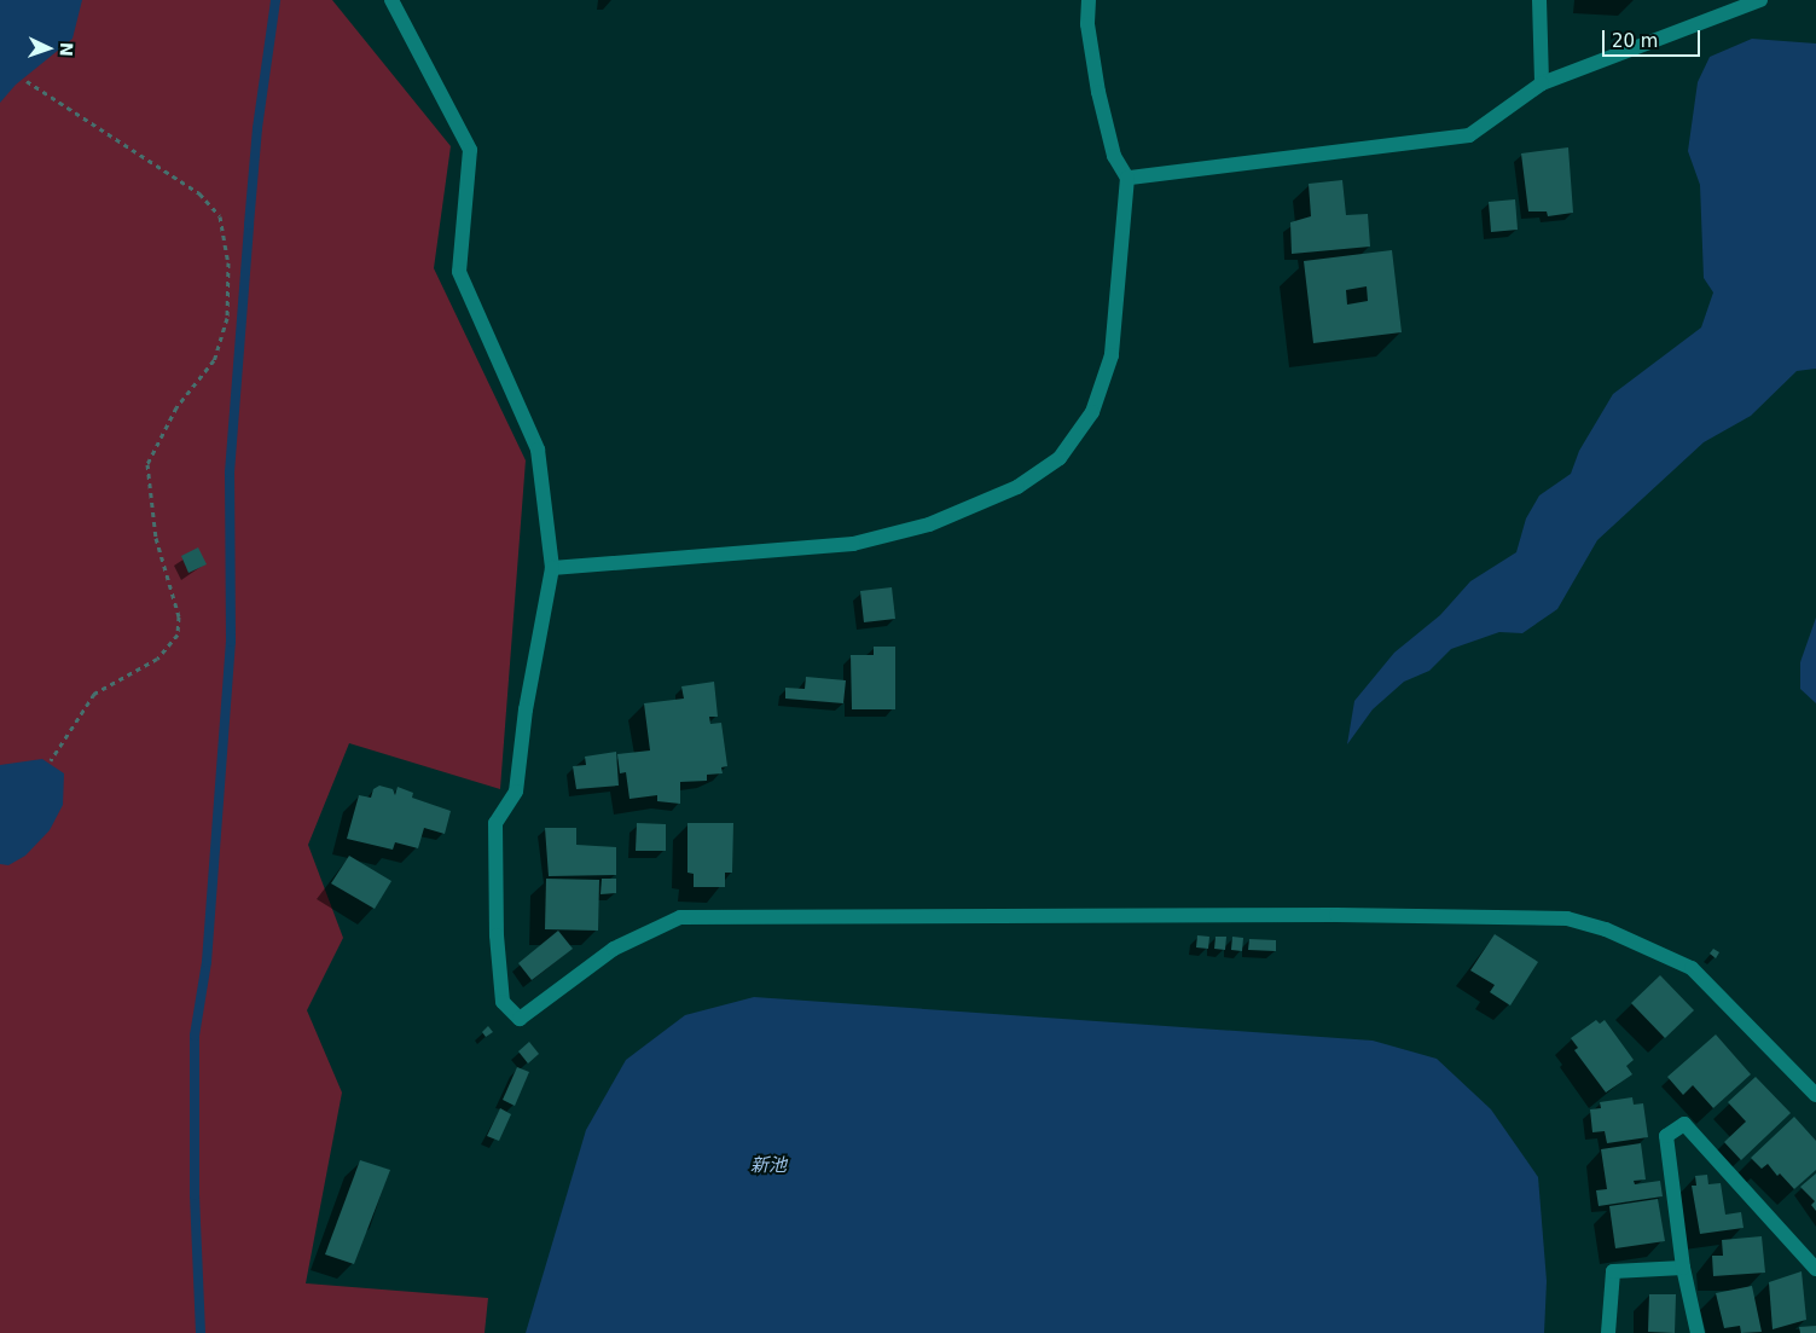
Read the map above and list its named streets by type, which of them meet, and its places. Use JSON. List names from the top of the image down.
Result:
{
  "water": ["新池"],
  "scale_bar": "20 m",
  "north": "right"
}
